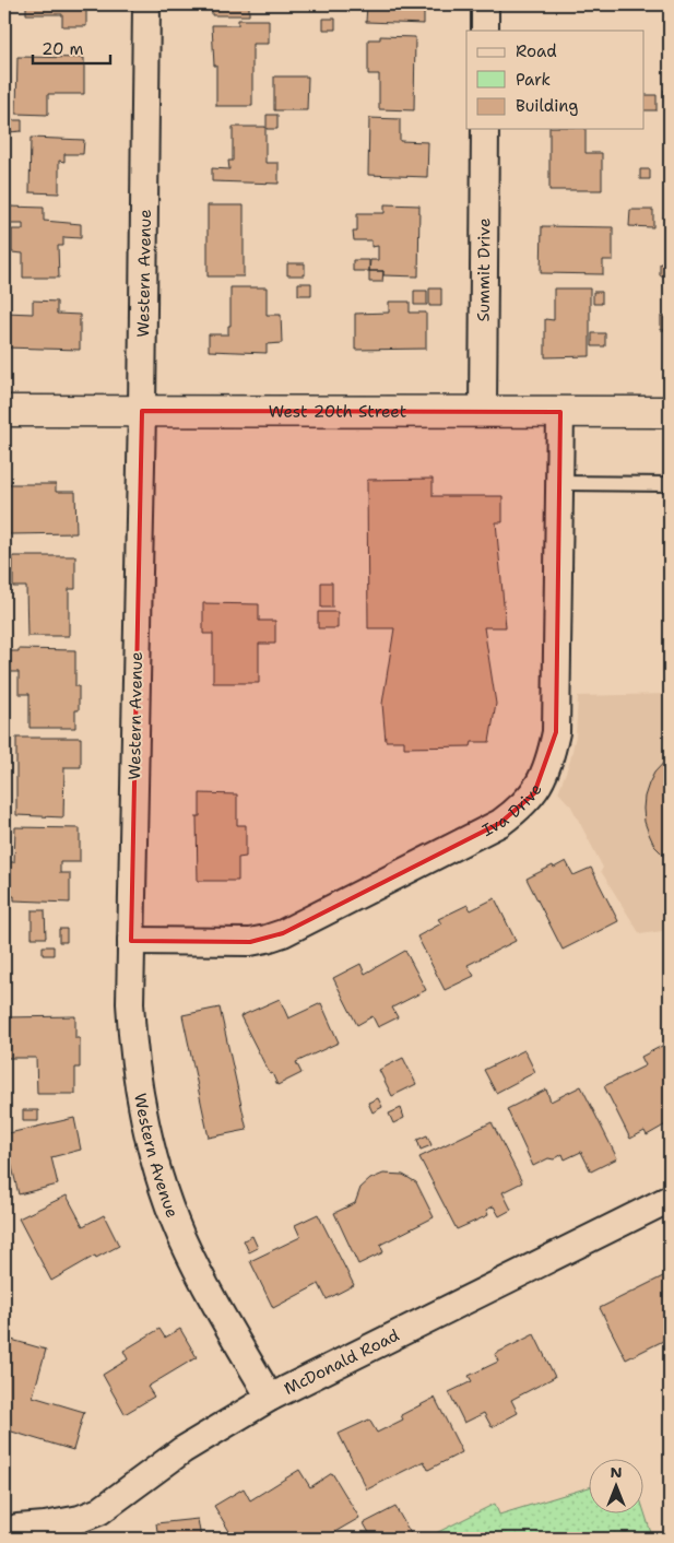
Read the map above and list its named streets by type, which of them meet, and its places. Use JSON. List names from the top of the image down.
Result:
{
  "streets": {
    "main road": ["West 20th Street"],
    "street": [
      "Summit Drive",
      "Western Avenue",
      "Iva Drive",
      "McDonald Road"
    ]
  },
  "crossings": [
    ["Summit Drive", "West 20th Street"],
    ["Western Avenue", "West 20th Street"],
    ["Western Avenue", "Iva Drive"],
    ["Western Avenue", "McDonald Road"],
    ["West 20th Street", "Iva Drive"]
  ],
  "legend": ["Road", "Park", "Building"],
  "scale_bar": "20 m",
  "north": "top"
}
